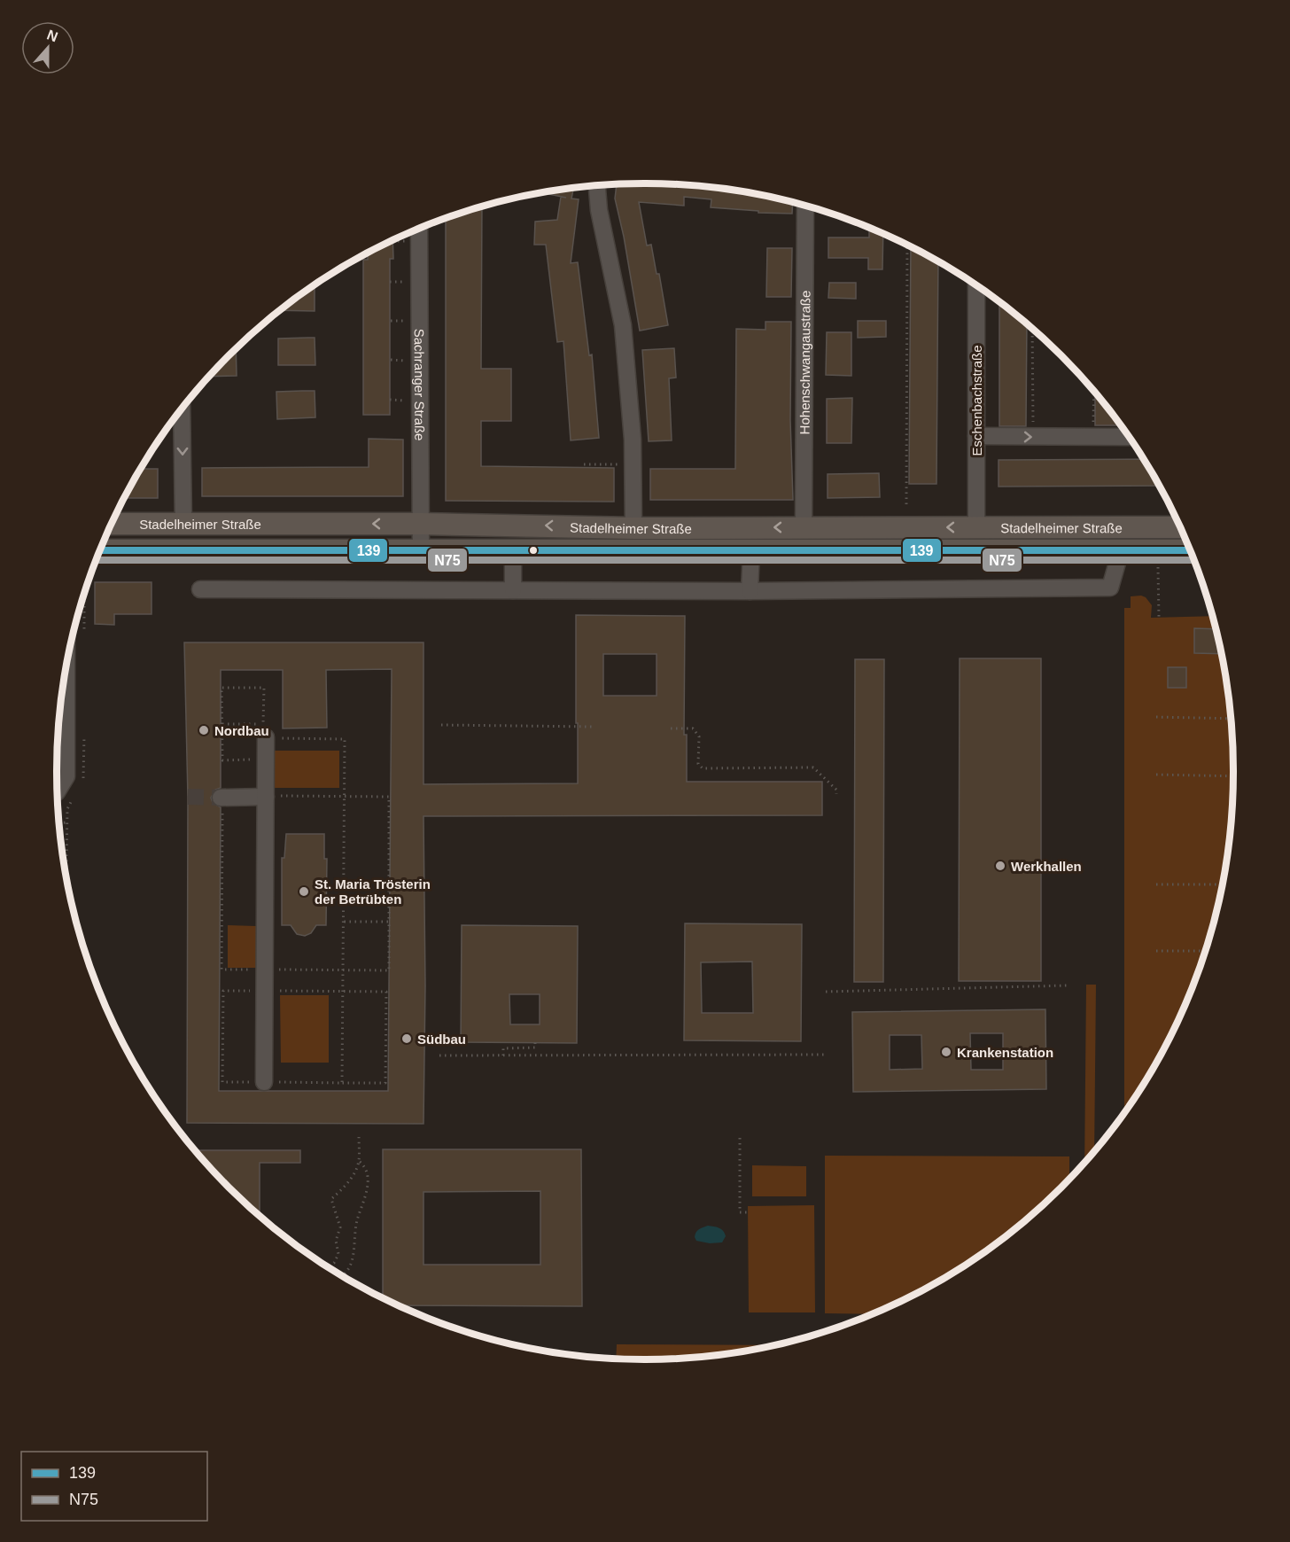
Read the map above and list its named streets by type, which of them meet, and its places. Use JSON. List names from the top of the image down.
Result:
{
  "streets": {
    "main road": ["Stadelheimer Straße"],
    "street": ["Hohenschwangaustraße", "Sachranger Straße", "Eschenbachstraße"]
  },
  "crossings": [
    ["Hohenschwangaustraße", "Stadelheimer Straße"],
    ["Sachranger Straße", "Stadelheimer Straße"],
    ["Eschenbachstraße", "Stadelheimer Straße"]
  ],
  "places": [
    "Nordbau",
    "Werkhallen",
    "St. Maria Trösterin der Betrübten",
    "Südbau",
    "Krankenstation"
  ],
  "lines": ["transit line 139", "transit line N75"],
  "legend": ["139", "N75"],
  "north": "top"
}
